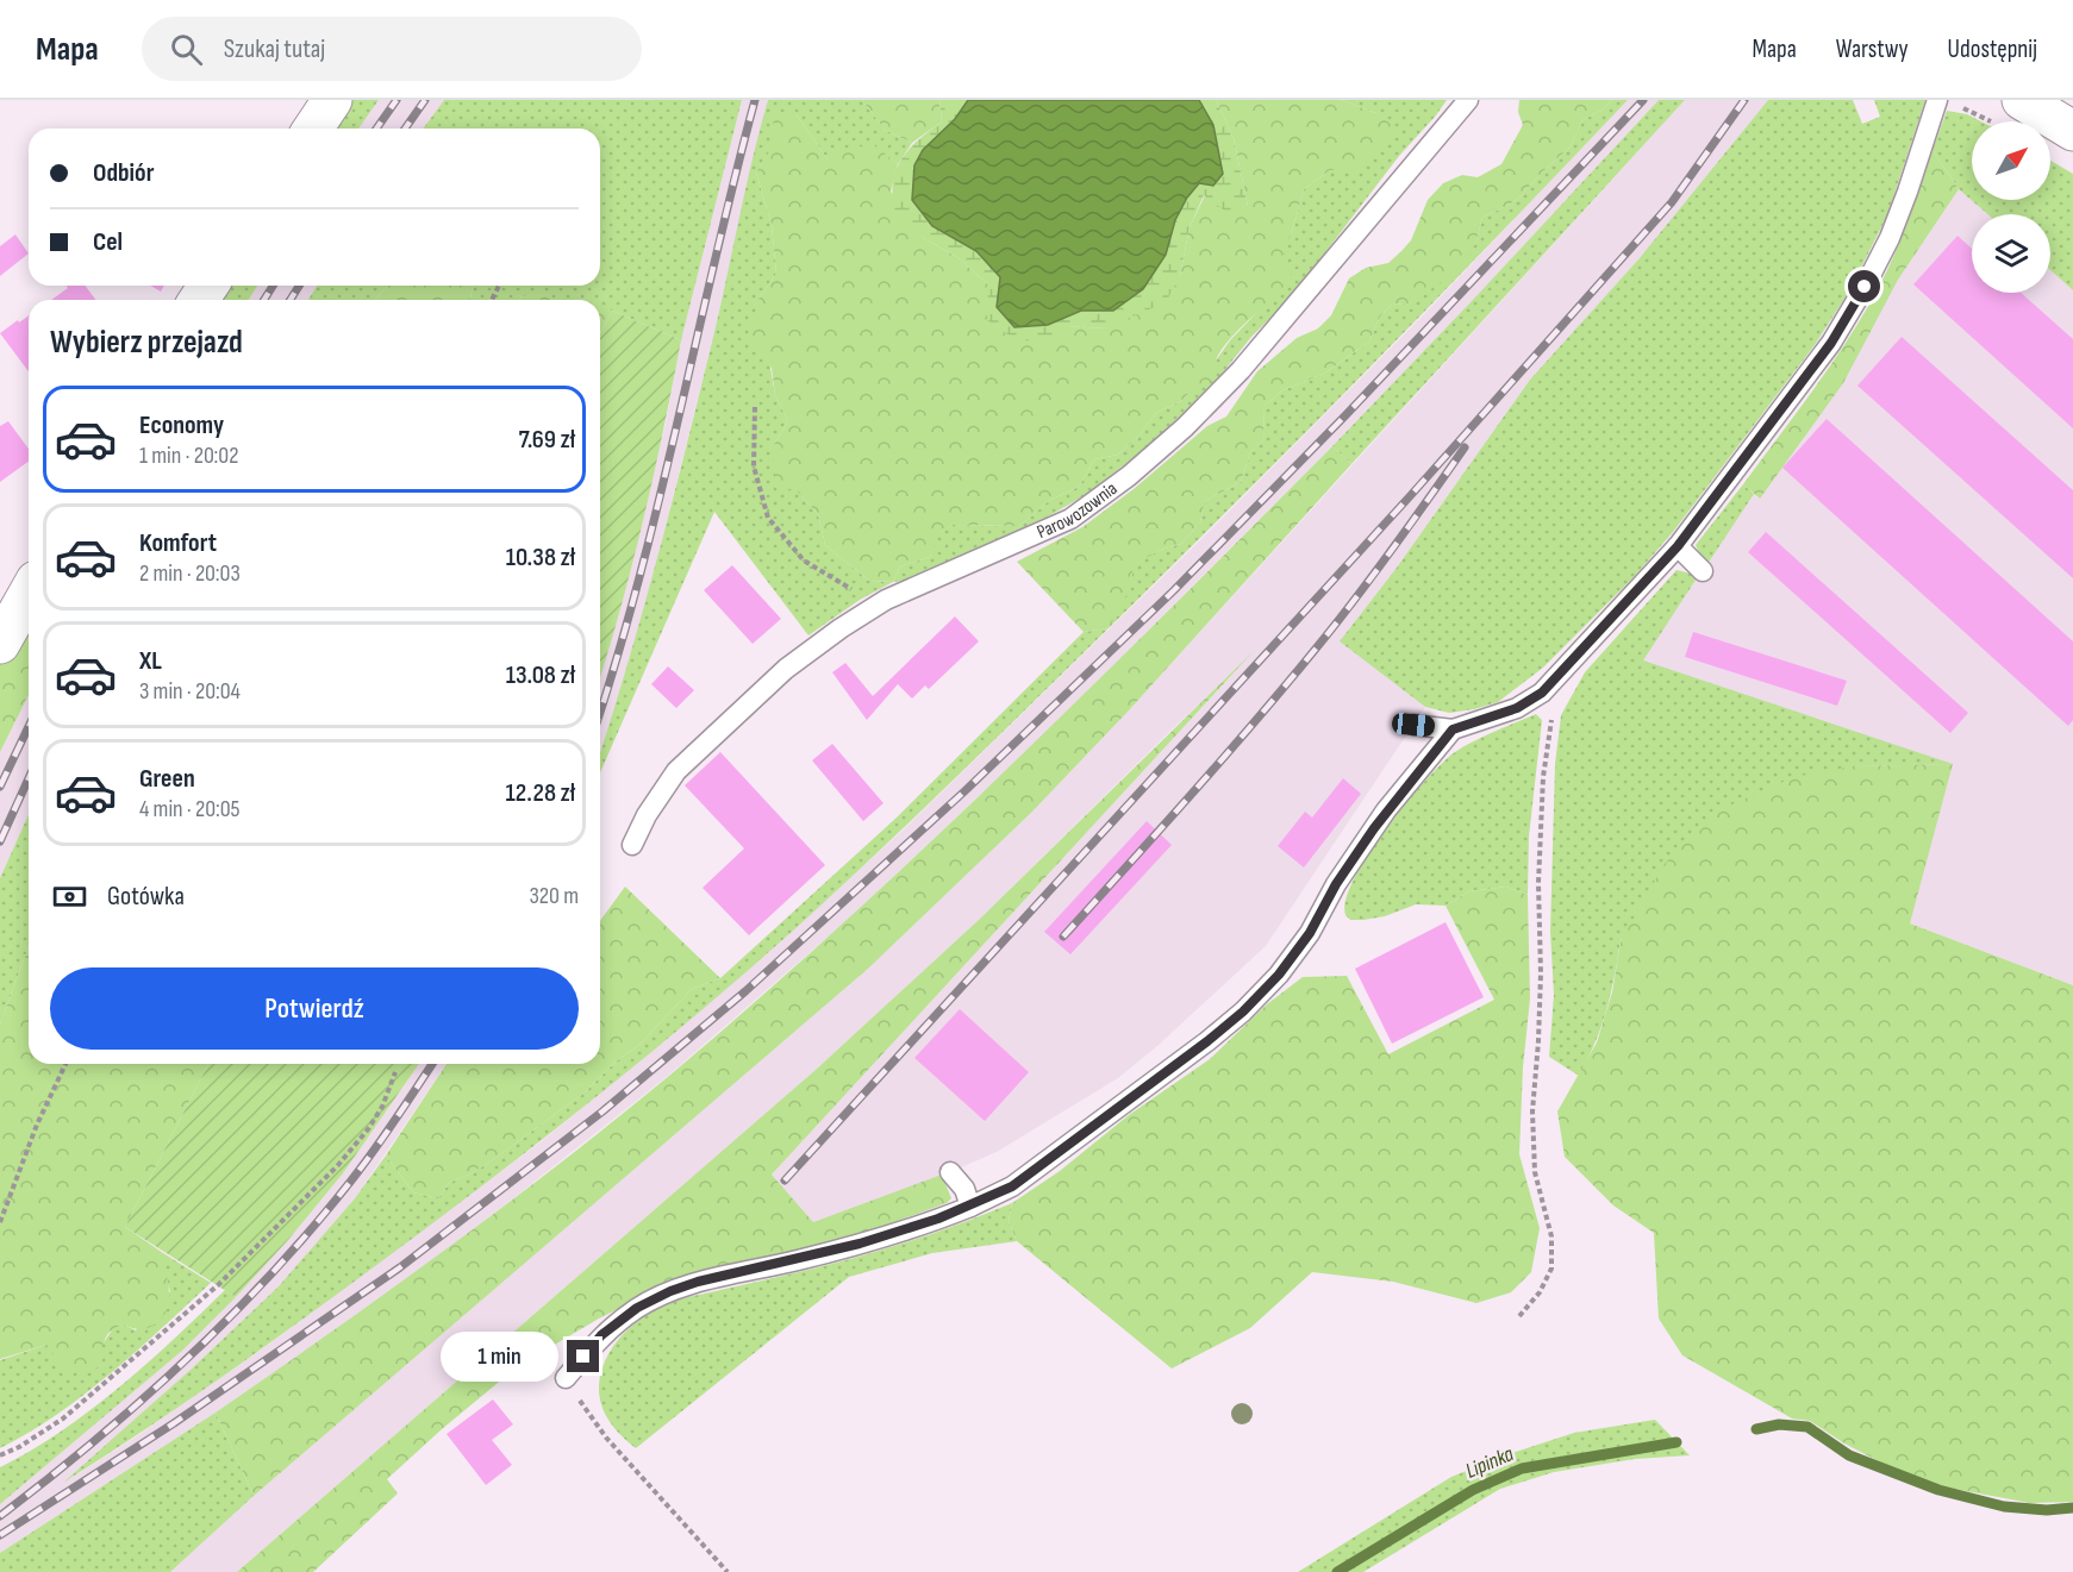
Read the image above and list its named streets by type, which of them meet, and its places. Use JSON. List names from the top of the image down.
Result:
{
  "streets": {
    "lane": ["Parowozownia"]
  },
  "water": ["Lipinka"],
  "north": "top right",
  "page": {
    "header": "Mapa",
    "search": "Szukaj tutaj",
    "nav": ["Mapa", "Warstwy", "Udostępnij"],
    "banner": ["Odbiór", "Cel"],
    "heading": "Wybierz przejazd",
    "list": [
      {
        "name": "Economy",
        "note": "1 min · 20:02",
        "value": "7.69 zł"
      },
      {
        "name": "Komfort",
        "note": "2 min · 20:03",
        "value": "10.38 zł"
      },
      {
        "name": "XL",
        "note": "3 min · 20:04",
        "value": "13.08 zł"
      },
      {
        "name": "Green",
        "note": "4 min · 20:05",
        "value": "12.28 zł"
      }
    ],
    "pay": ["Gotówka", "320 m"],
    "buttons": "Potwierdź",
    "bubble": "1 min"
  }
}
